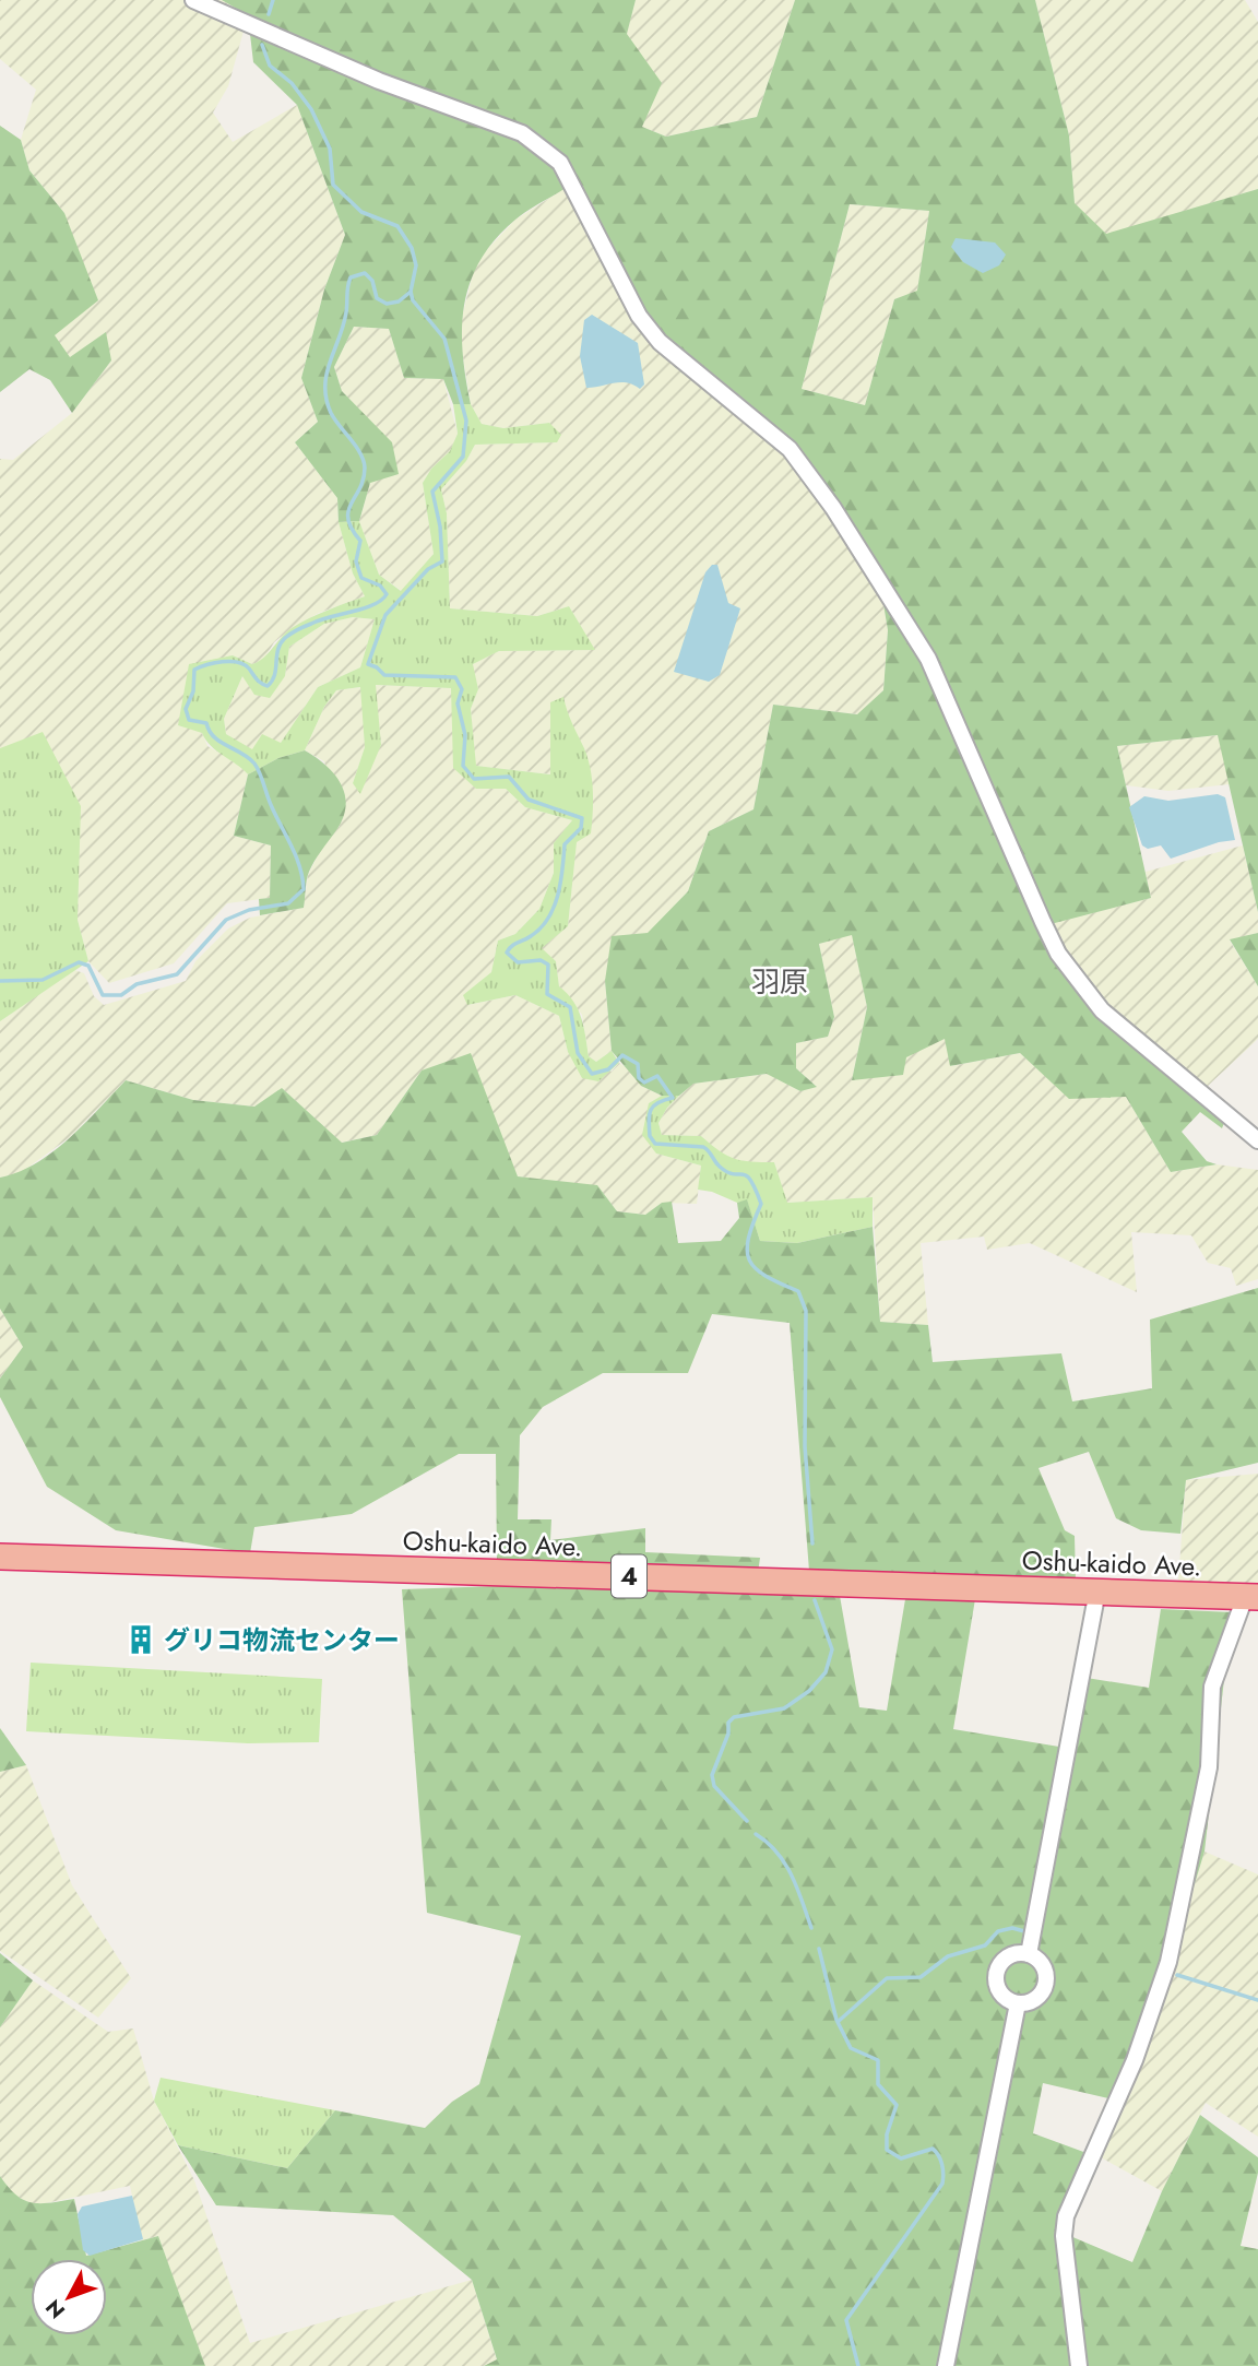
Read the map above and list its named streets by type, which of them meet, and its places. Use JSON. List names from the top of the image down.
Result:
{
  "streets": {
    "highway": ["Oshu-kaido Ave.", "4"]
  },
  "districts": ["羽原"],
  "places": {
    "building": ["グリコ物流センター"]
  },
  "north": "bottom left"
}
